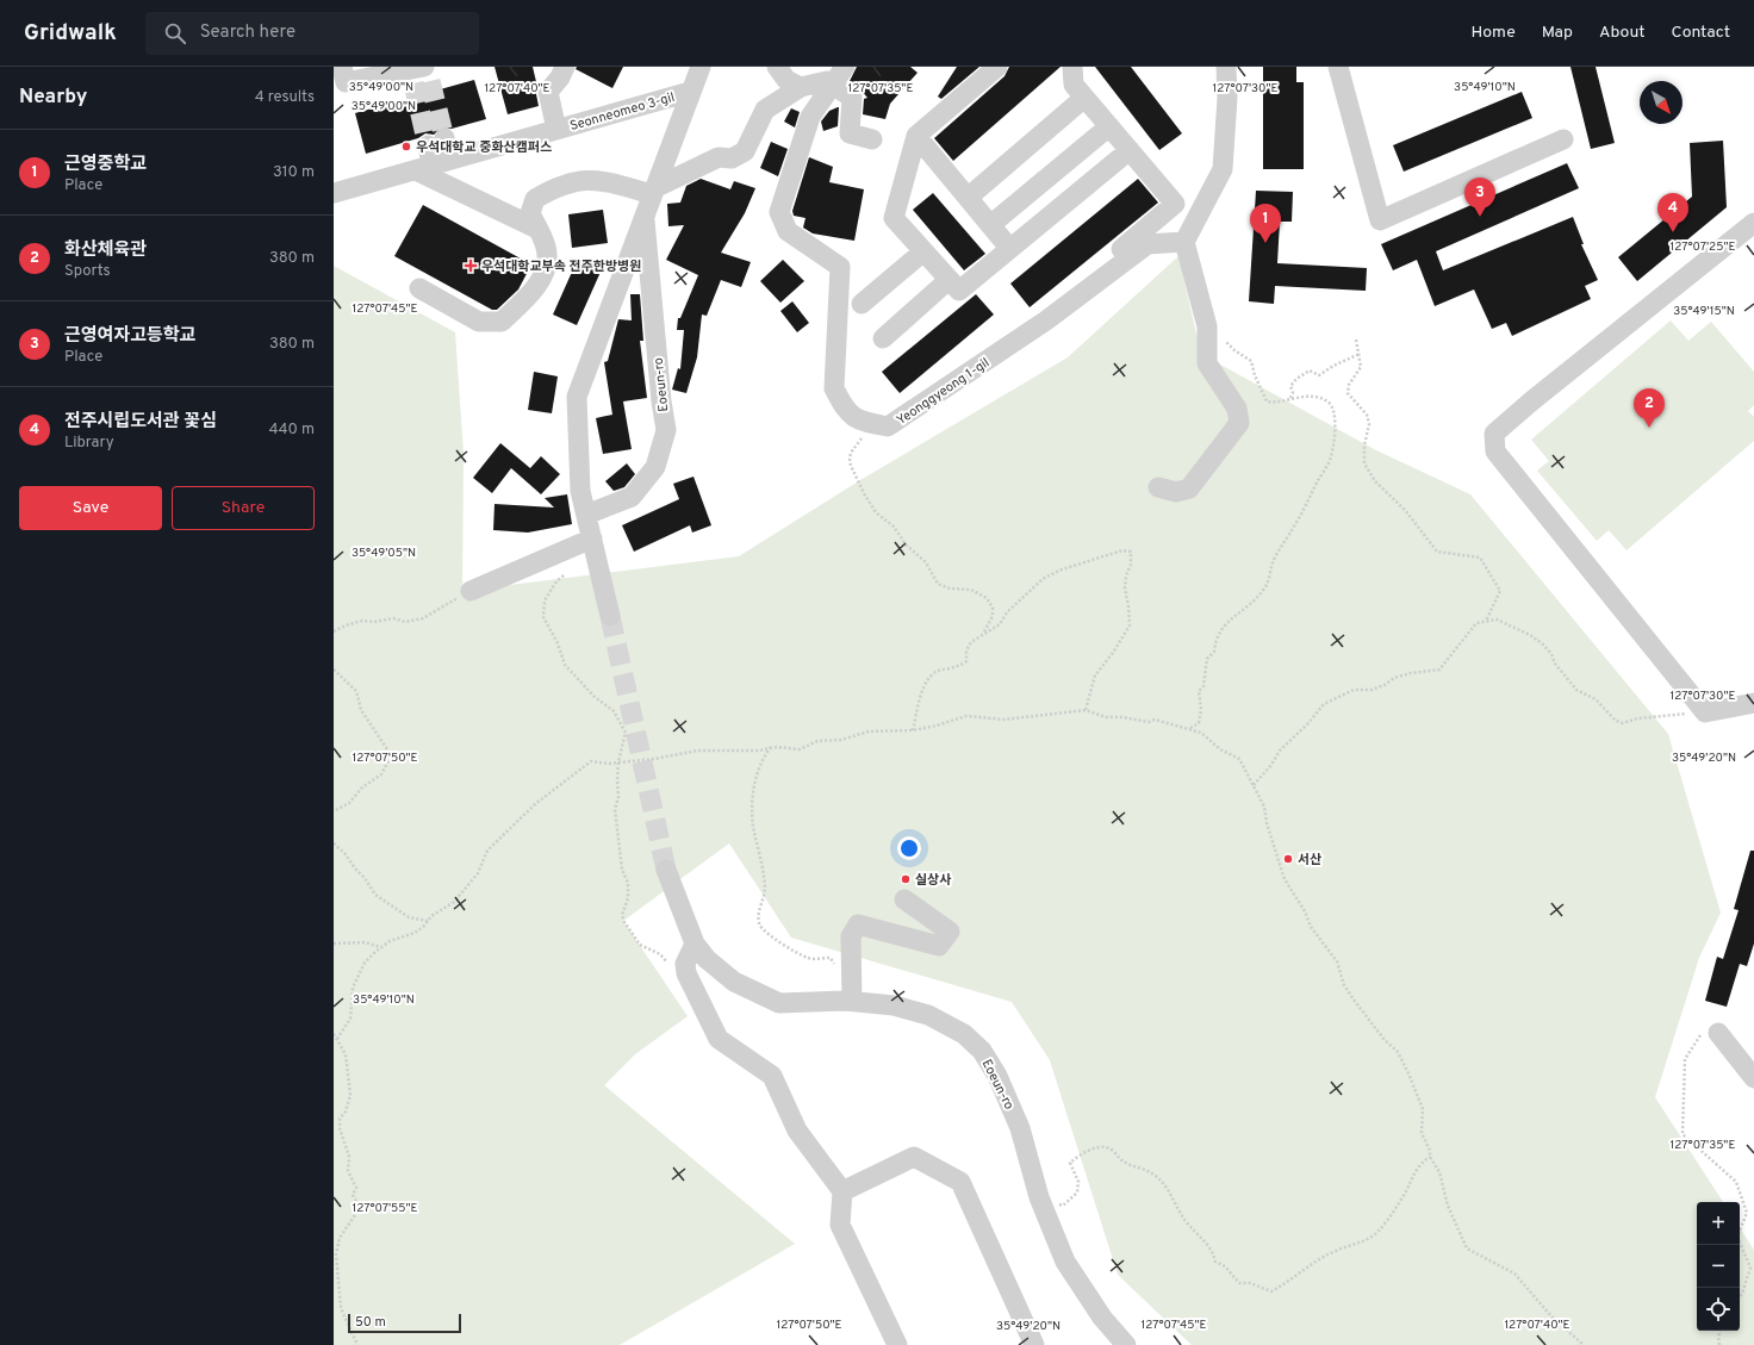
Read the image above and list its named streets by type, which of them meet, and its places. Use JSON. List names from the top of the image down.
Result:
{
  "streets": {
    "street": ["Seonneomeo 3-gil", "Eoeun-ro", "Yeonggyeong 1-gil"]
  },
  "crossings": [
    ["Seonneomeo 3-gil", "Eoeun-ro"]
  ],
  "places": {
    "other": ["우석대학교 중화산캠퍼스", "서산", "실상사"],
    "health": ["우석대학교부속 전주한방병원"]
  },
  "scale_bar": "50 m",
  "north": "bottom right",
  "page": {
    "header": "Gridwalk",
    "search": "Search here",
    "nav": [
      "Home",
      "Map",
      "About",
      "Contact"
    ],
    "heading": ["Nearby", "4 results"],
    "list": [
      {
        "mark": "1",
        "name": "근영중학교",
        "note": "Place",
        "value": "310 m"
      },
      {
        "mark": "2",
        "name": "화산체육관",
        "note": "Sports",
        "value": "380 m"
      },
      {
        "mark": "3",
        "name": "근영여자고등학교",
        "note": "Place",
        "value": "380 m"
      },
      {
        "mark": "4",
        "name": "전주시립도서관 꽃심",
        "note": "Library",
        "value": "440 m"
      }
    ],
    "pins": [
      "3",
      "4",
      "1",
      "2"
    ],
    "buttons": ["Save", "Share"],
    "map_buttons": ["+", "−"],
    "scale": "50 m"
  },
  "coordinates": [
    "35°49'10\"N",
    "35°49'00\"N",
    "127°07'40\"E",
    "127°07'35\"E",
    "127°07'30\"E",
    "127°07'25\"E",
    "127°07'45\"E",
    "35°49'15\"N",
    "35°49'05\"N",
    "127°07'50\"E",
    "35°49'20\"N",
    "127°07'55\"E"
  ]
}
